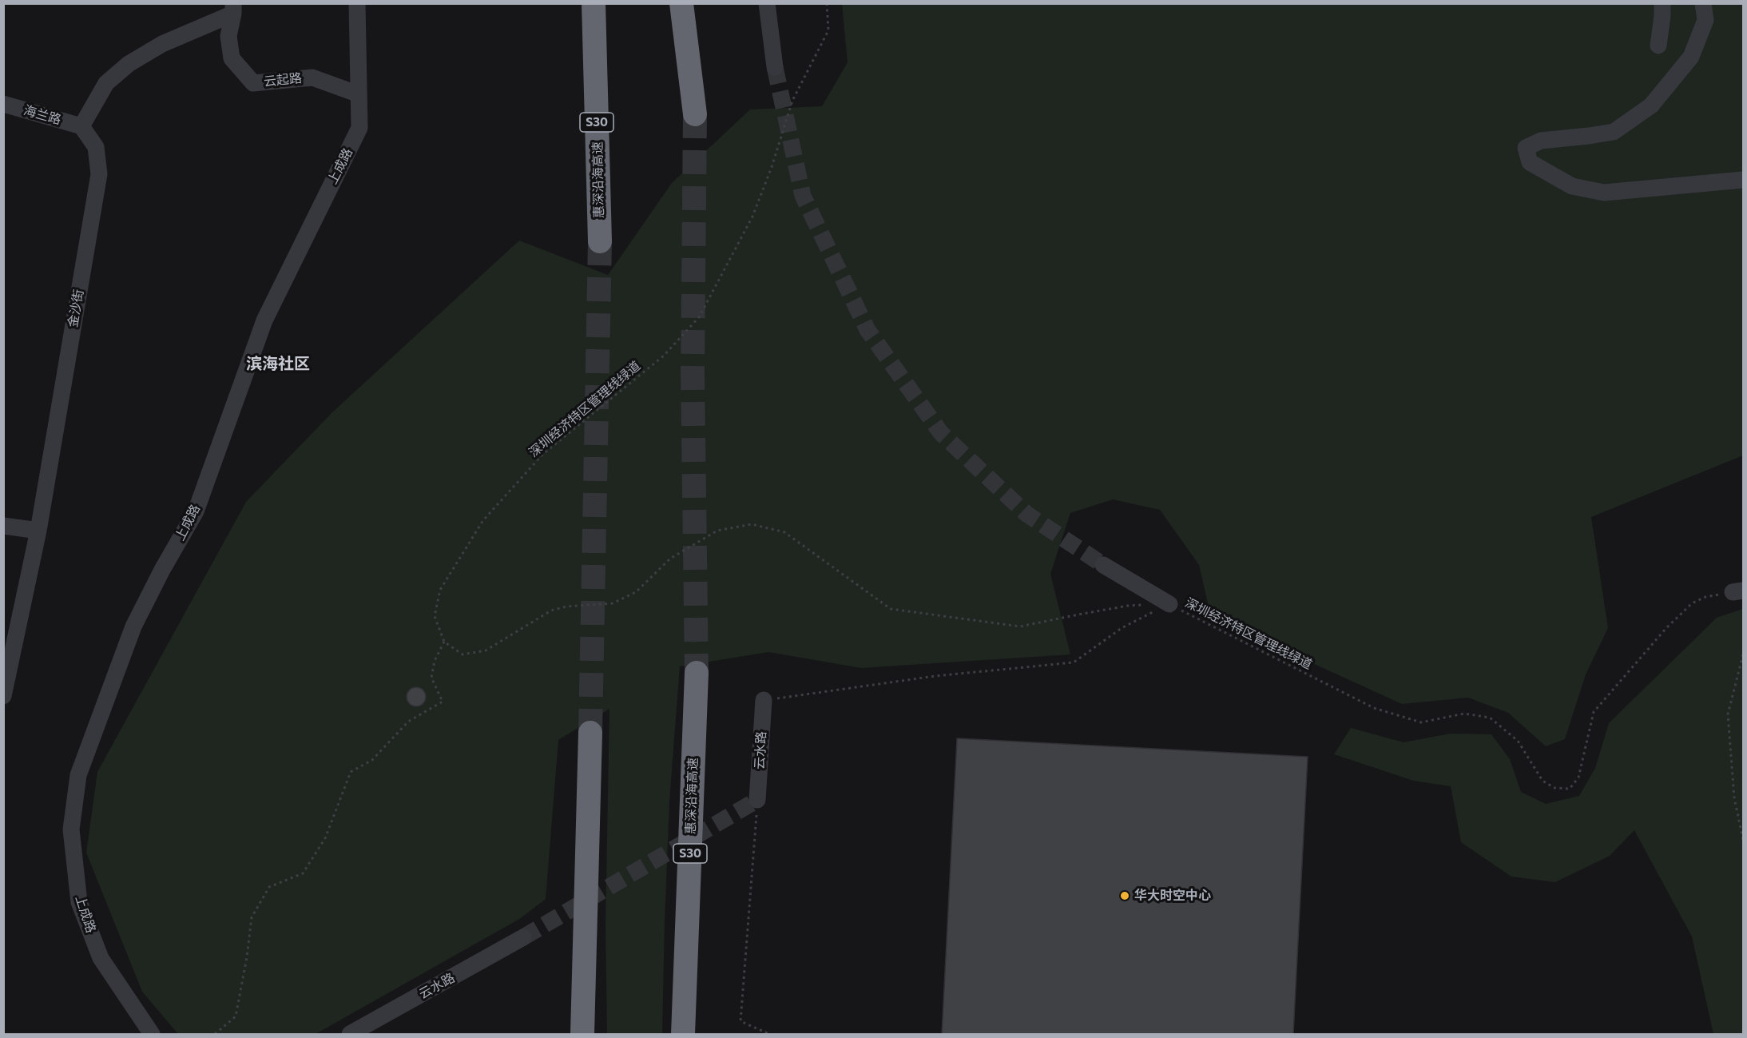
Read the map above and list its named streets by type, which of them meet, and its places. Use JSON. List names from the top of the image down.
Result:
{
  "streets": {
    "highway": ["S30", "惠深沿海高速"],
    "street": [
      "云起路",
      "海兰路",
      "上成路",
      "金沙街",
      "云水路"
    ],
    "path": ["深圳经济特区管理线绿道"]
  },
  "crossings": [
    ["云起路", "上成路"],
    ["海兰路", "金沙街"]
  ],
  "districts": ["滨海社区"],
  "places": ["华大时空中心"]
}
